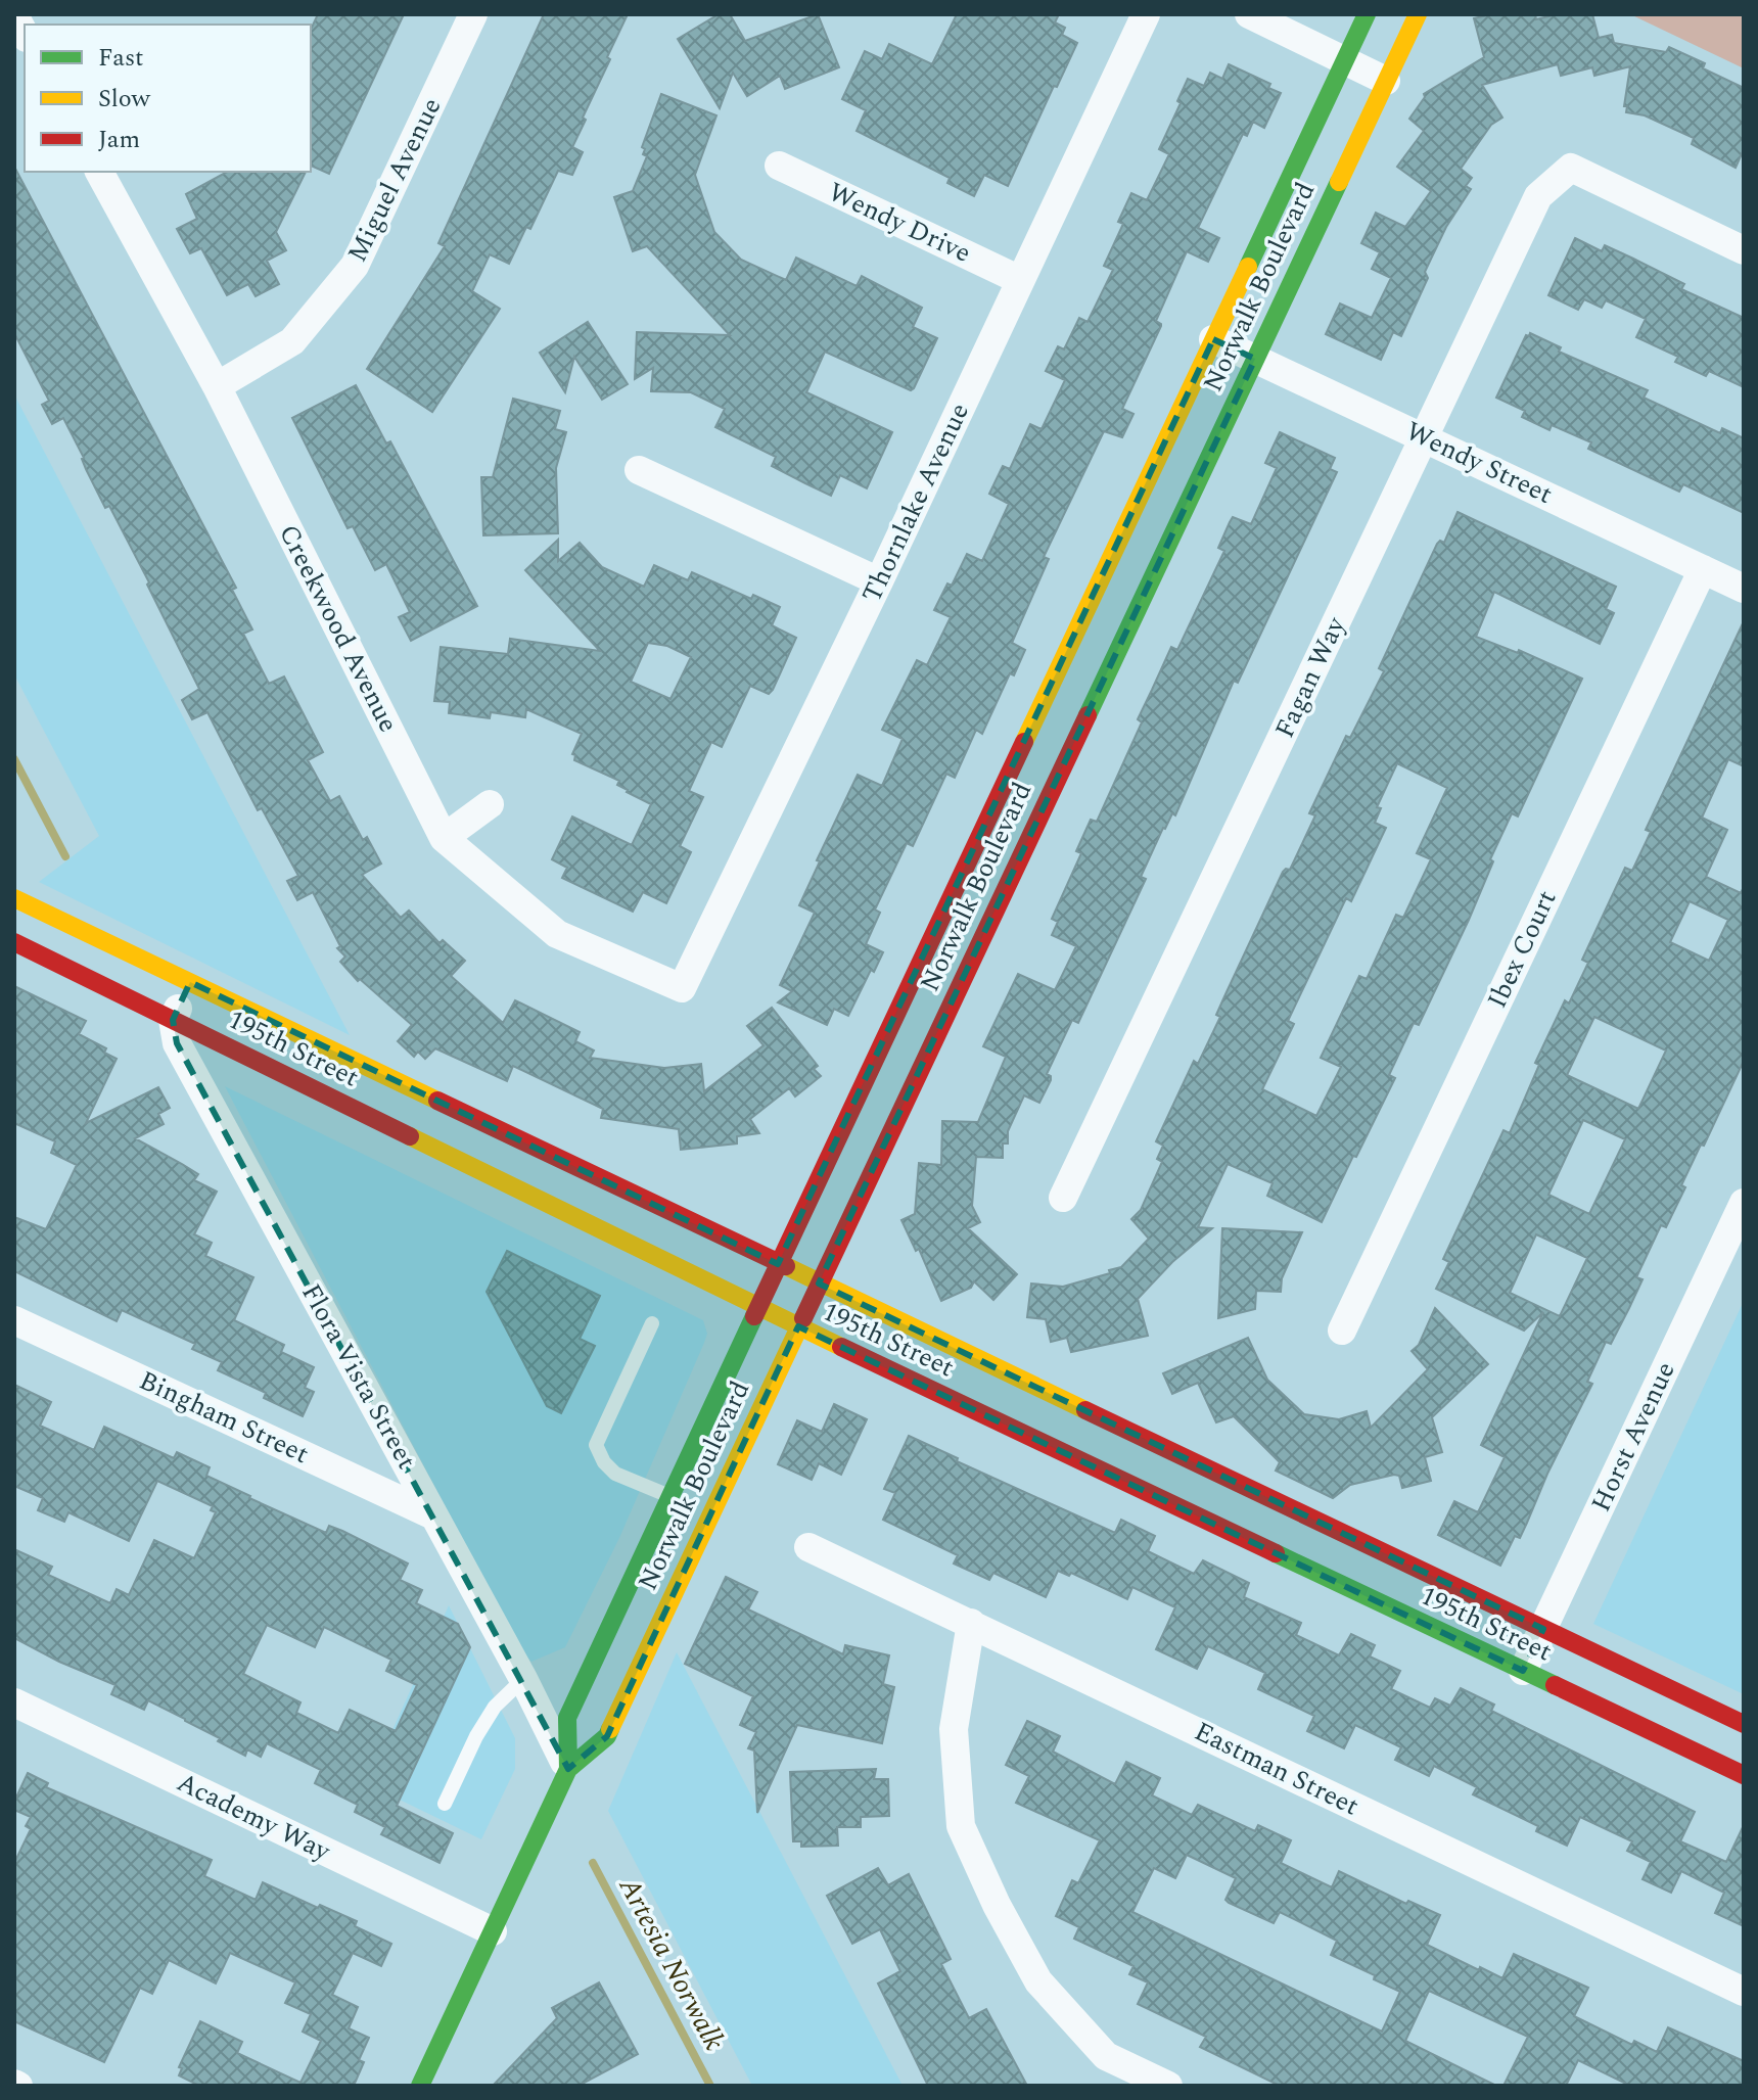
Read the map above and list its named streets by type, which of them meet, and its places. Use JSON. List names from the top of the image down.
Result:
{
  "streets": {
    "main road": ["Norwalk Boulevard", "195th Street"],
    "street": [
      "Miguel Avenue",
      "Wendy Drive",
      "Wendy Street",
      "Thornlake Avenue",
      "Creekwood Avenue",
      "Fagan Way",
      "Ibex Court",
      "Flora Vista Street",
      "Bingham Street",
      "Horst Avenue",
      "Eastman Street",
      "Academy Way"
    ]
  },
  "crossings": [
    ["Miguel Avenue", "Creekwood Avenue"],
    ["Wendy Drive", "Thornlake Avenue"],
    ["Norwalk Boulevard", "Wendy Street"],
    ["Norwalk Boulevard", "195th Street"],
    ["Norwalk Boulevard", "Flora Vista Street"],
    ["Norwalk Boulevard", "Academy Way"],
    ["Wendy Street", "Fagan Way"],
    ["Wendy Street", "Ibex Court"],
    ["Thornlake Avenue", "Creekwood Avenue"],
    ["195th Street", "Flora Vista Street"],
    ["195th Street", "Horst Avenue"],
    ["Flora Vista Street", "Bingham Street"]
  ],
  "water": ["Artesia Norwalk"],
  "legend": ["Fast", "Slow", "Jam"]
}
